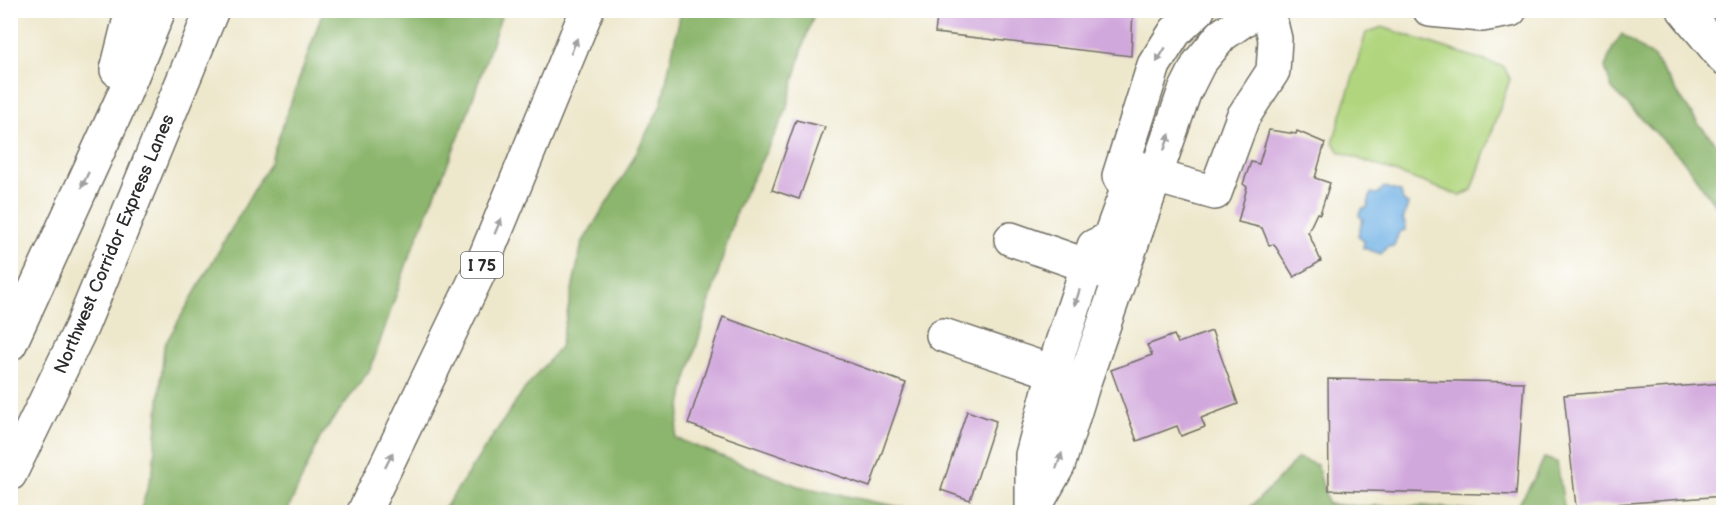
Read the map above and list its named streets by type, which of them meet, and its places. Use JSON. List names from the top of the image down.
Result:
{
  "streets": {
    "main road": ["Northwest Corridor Express Lanes", "I 75"]
  }
}
